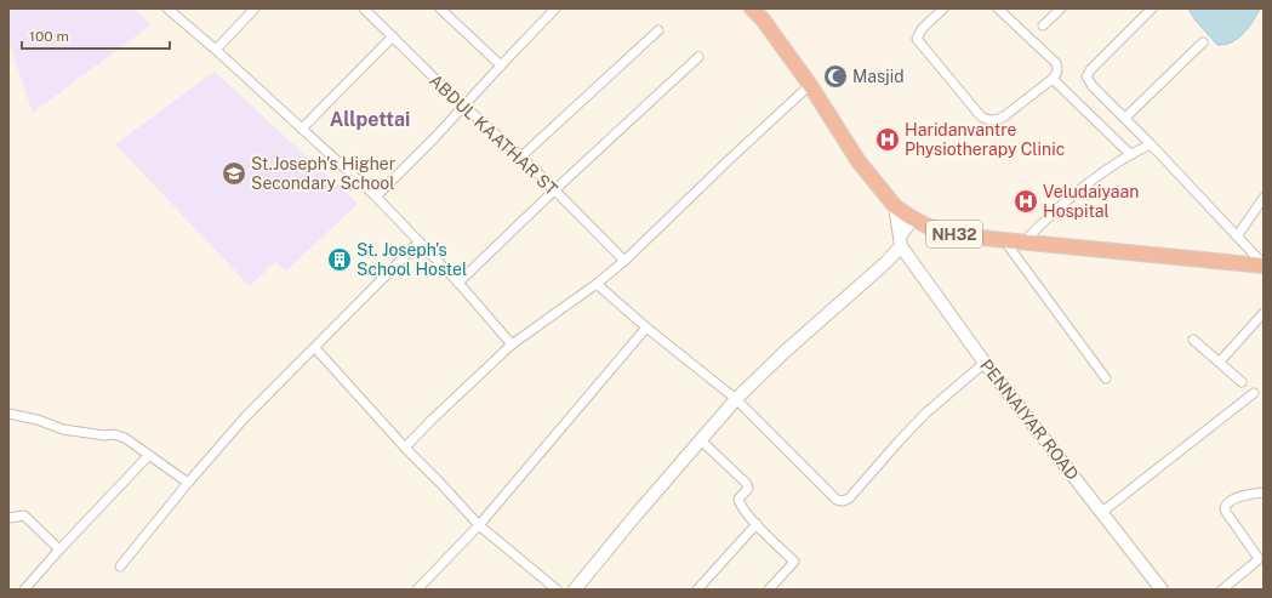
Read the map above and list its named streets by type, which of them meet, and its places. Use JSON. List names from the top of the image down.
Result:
{
  "streets": {
    "highway": ["NH32"],
    "street": ["ABDUL KAATHAR ST", "PENNAIYAR ROAD"]
  },
  "districts": ["Allpettai"],
  "places": {
    "mosque": ["Masjid"],
    "hospital": ["Haridanvantre Physiotherapy Clinic", "Veludaiyaan Hospital"],
    "school or university": ["St.Joseph's Higher Secondary School"],
    "building": ["St. Joseph's School Hostel"]
  },
  "scale_bar": "100 m"
}
